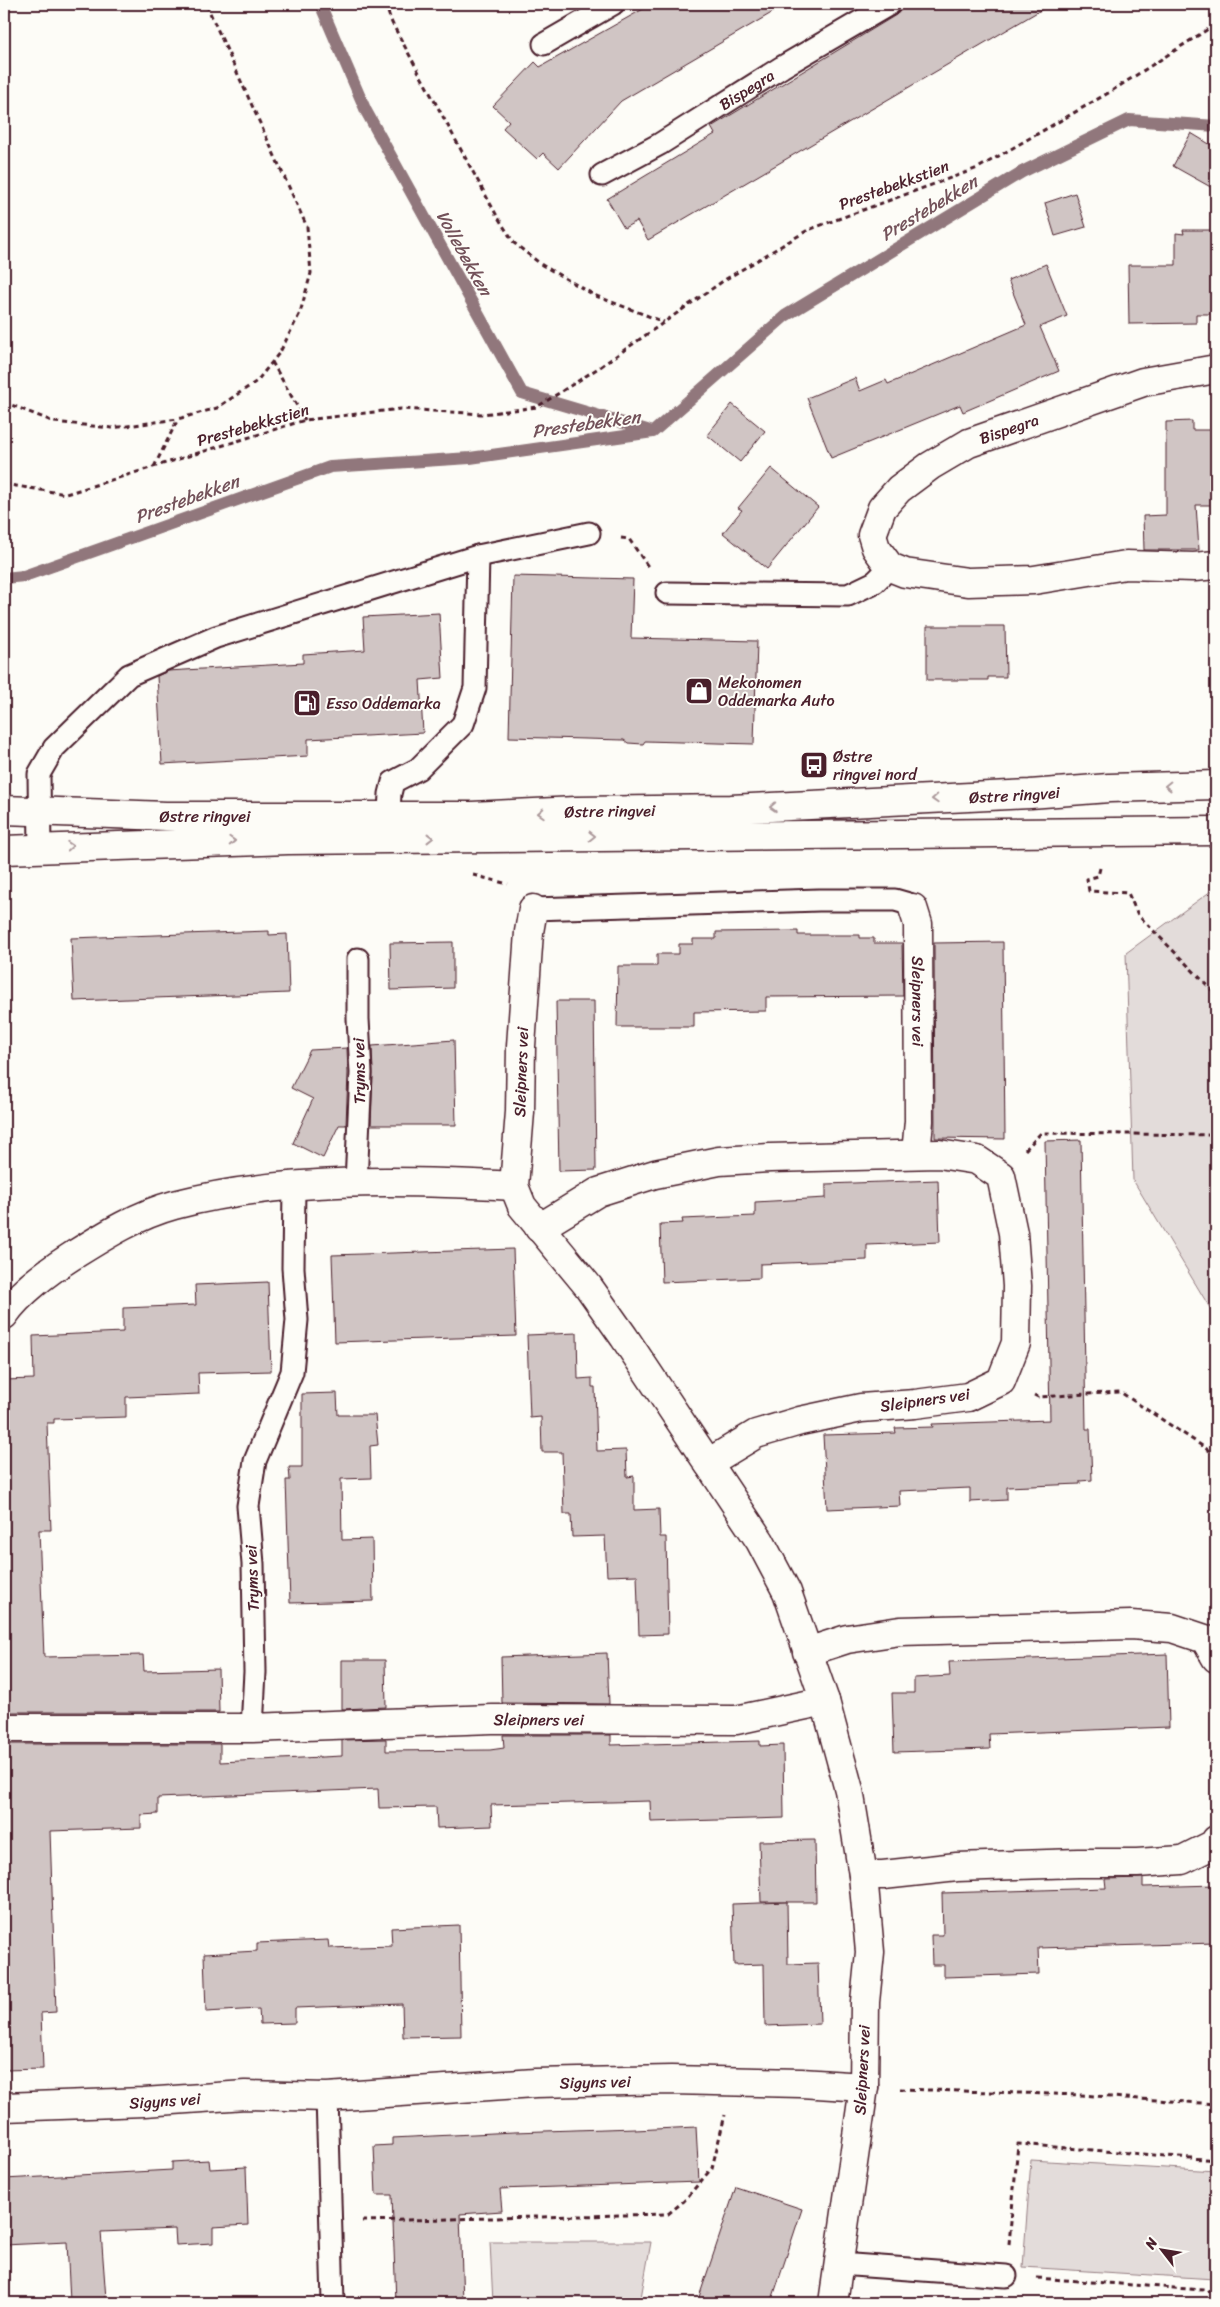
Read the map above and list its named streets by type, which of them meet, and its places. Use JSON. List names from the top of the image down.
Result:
{
  "streets": {
    "street": [
      "Bispegra",
      "Østre ringvei",
      "Sleipners vei",
      "Sigyns vei"
    ],
    "lane": ["Tryms vei"],
    "path": ["Prestebekkstien"]
  },
  "crossings": [
    ["Sleipners vei", "Tryms vei"],
    ["Sleipners vei", "Sigyns vei"]
  ],
  "water": ["Prestebekken", "Vollebekken"],
  "places": {
    "shop": ["Mekonomen Oddemarka Auto"],
    "fuel station": ["Esso Oddemarka"],
    "bus stop": ["Østre ringvei nord"]
  },
  "north": "top left"
}
